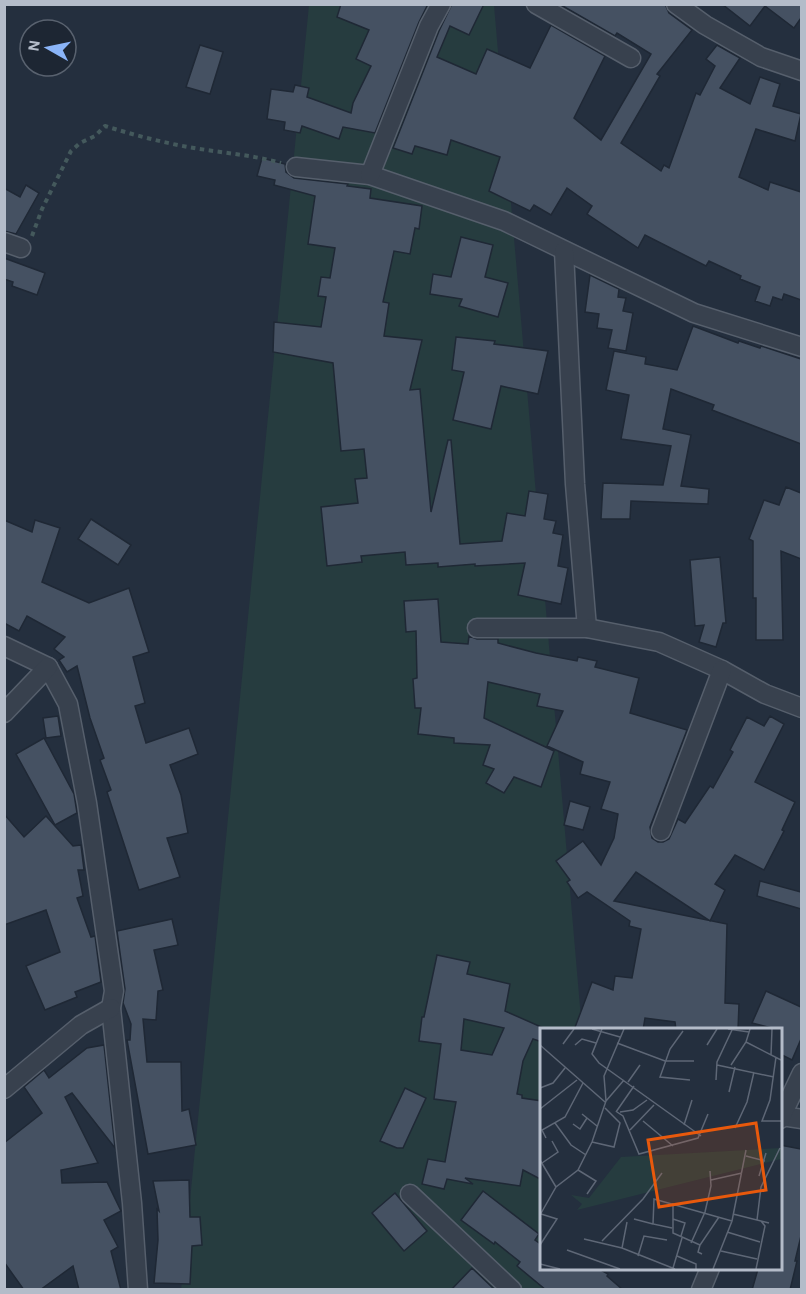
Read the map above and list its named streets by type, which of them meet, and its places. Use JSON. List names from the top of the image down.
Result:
{
  "north": "left"
}
